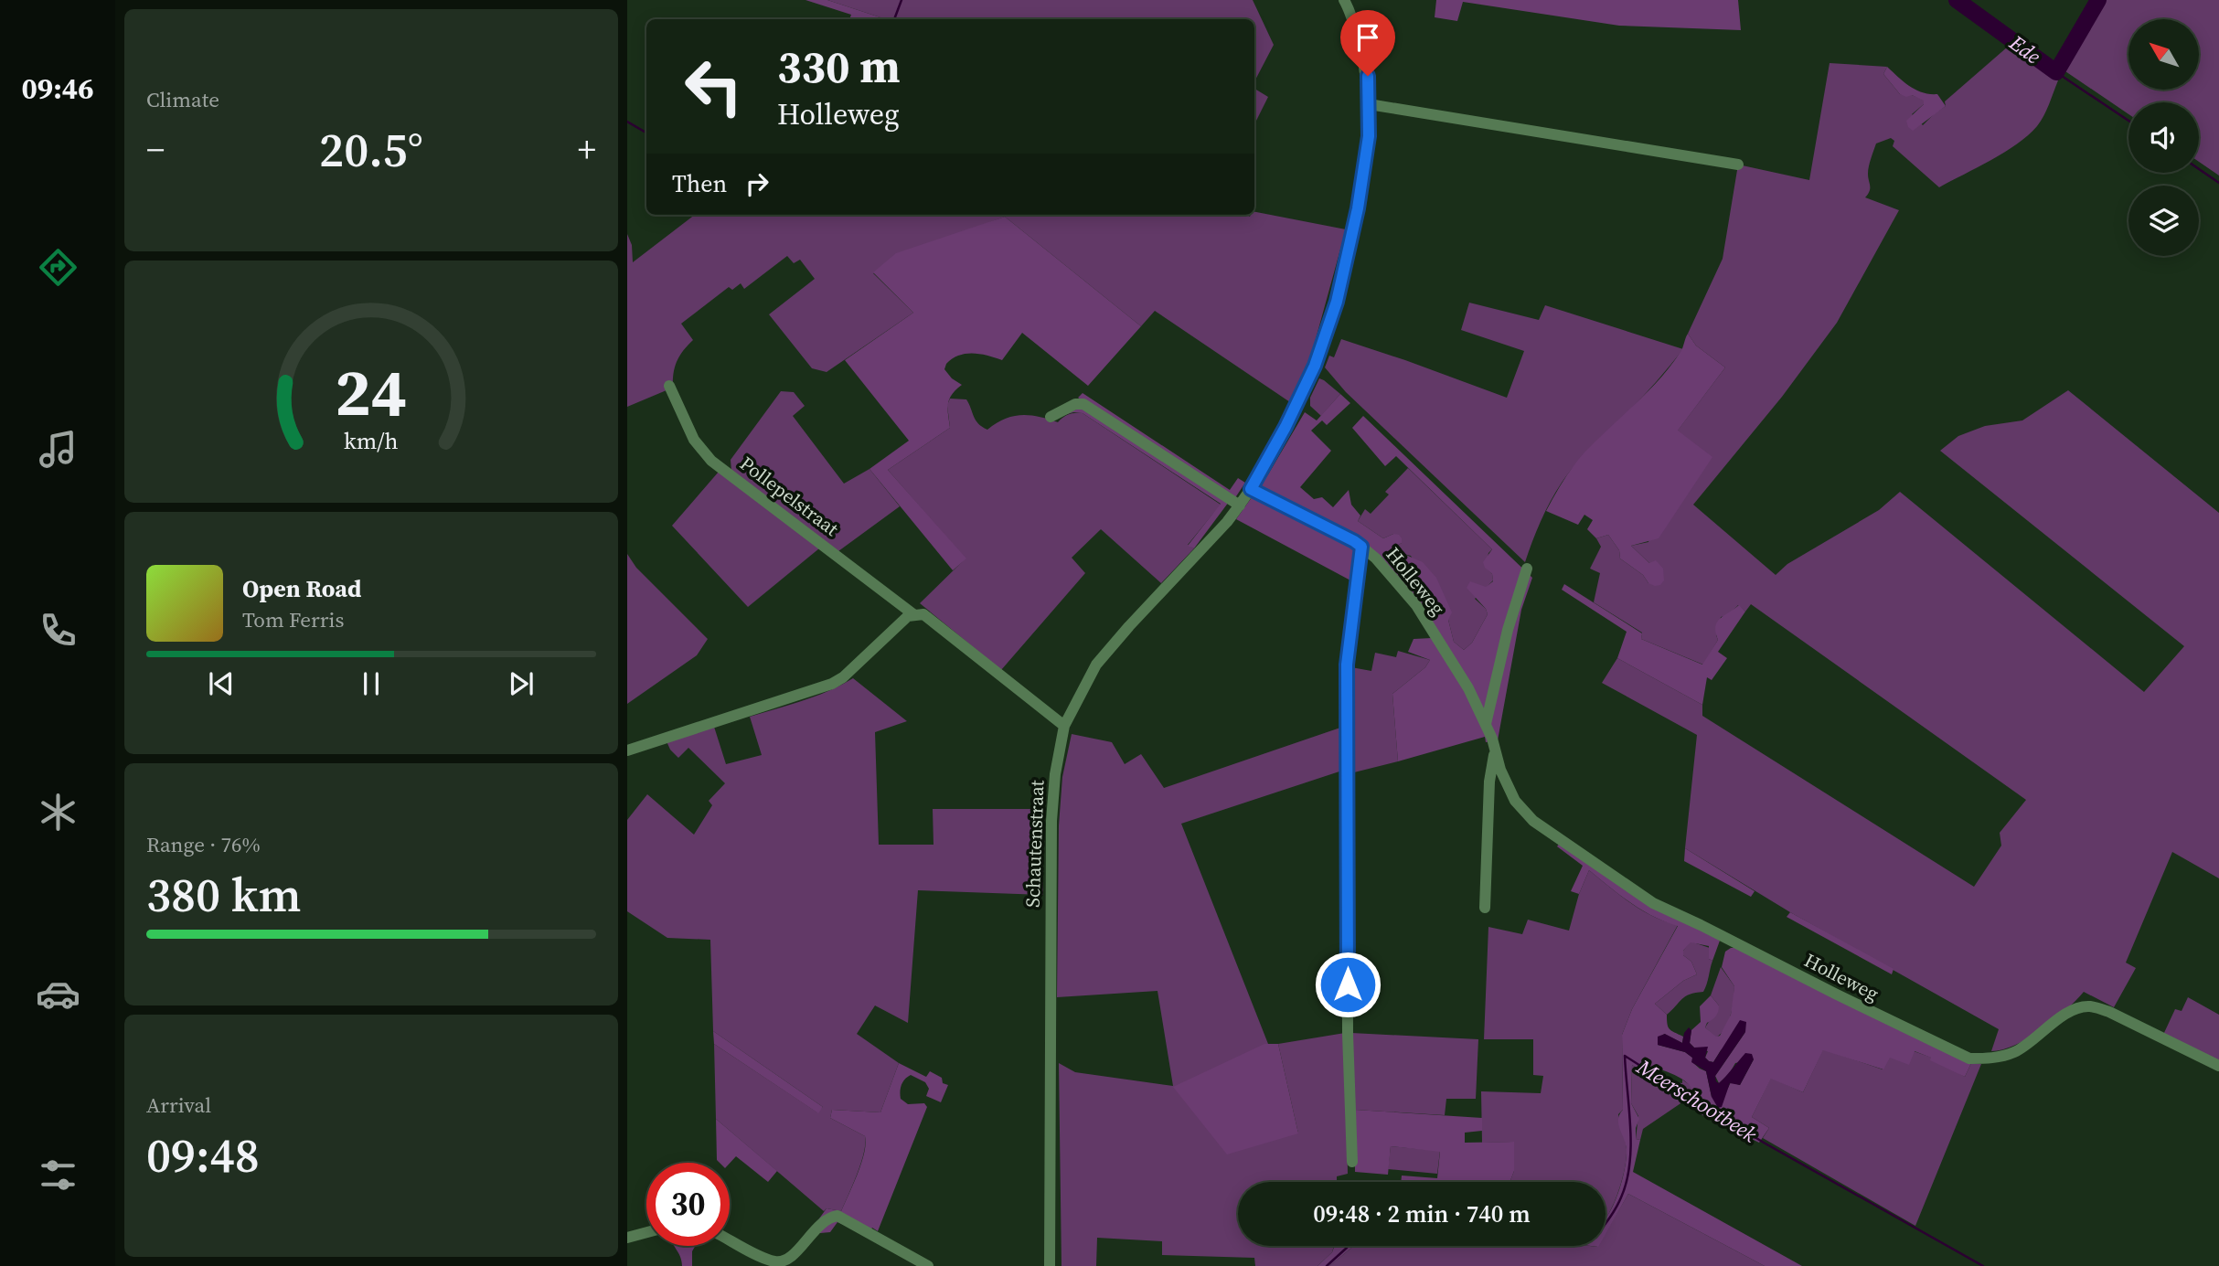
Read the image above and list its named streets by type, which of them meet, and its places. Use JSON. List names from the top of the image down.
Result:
{
  "streets": {
    "street": ["Pollepelstraat", "Holleweg", "Schautenstraat"]
  },
  "crossings": [
    ["Pollepelstraat", "Schautenstraat"],
    ["Holleweg", "Schautenstraat"]
  ],
  "water": ["Ede", "Meerschootbeek"],
  "north": "top left",
  "page": {
    "tabs": "09:46",
    "tile": [
      "Climate",
      ["Range · 76%", "380 km"],
      ["Arrival", "09:48"]
    ],
    "turn": ["330 m", "Holleweg"],
    "heat": ["−", "20.5°", "+"],
    "then": "Then",
    "song": ["Open Road", "Tom Ferris"],
    "limit": "30",
    "trip": "09:48 · 2 min · 740 m",
    "gauge": ["24", "km/h"]
  }
}
